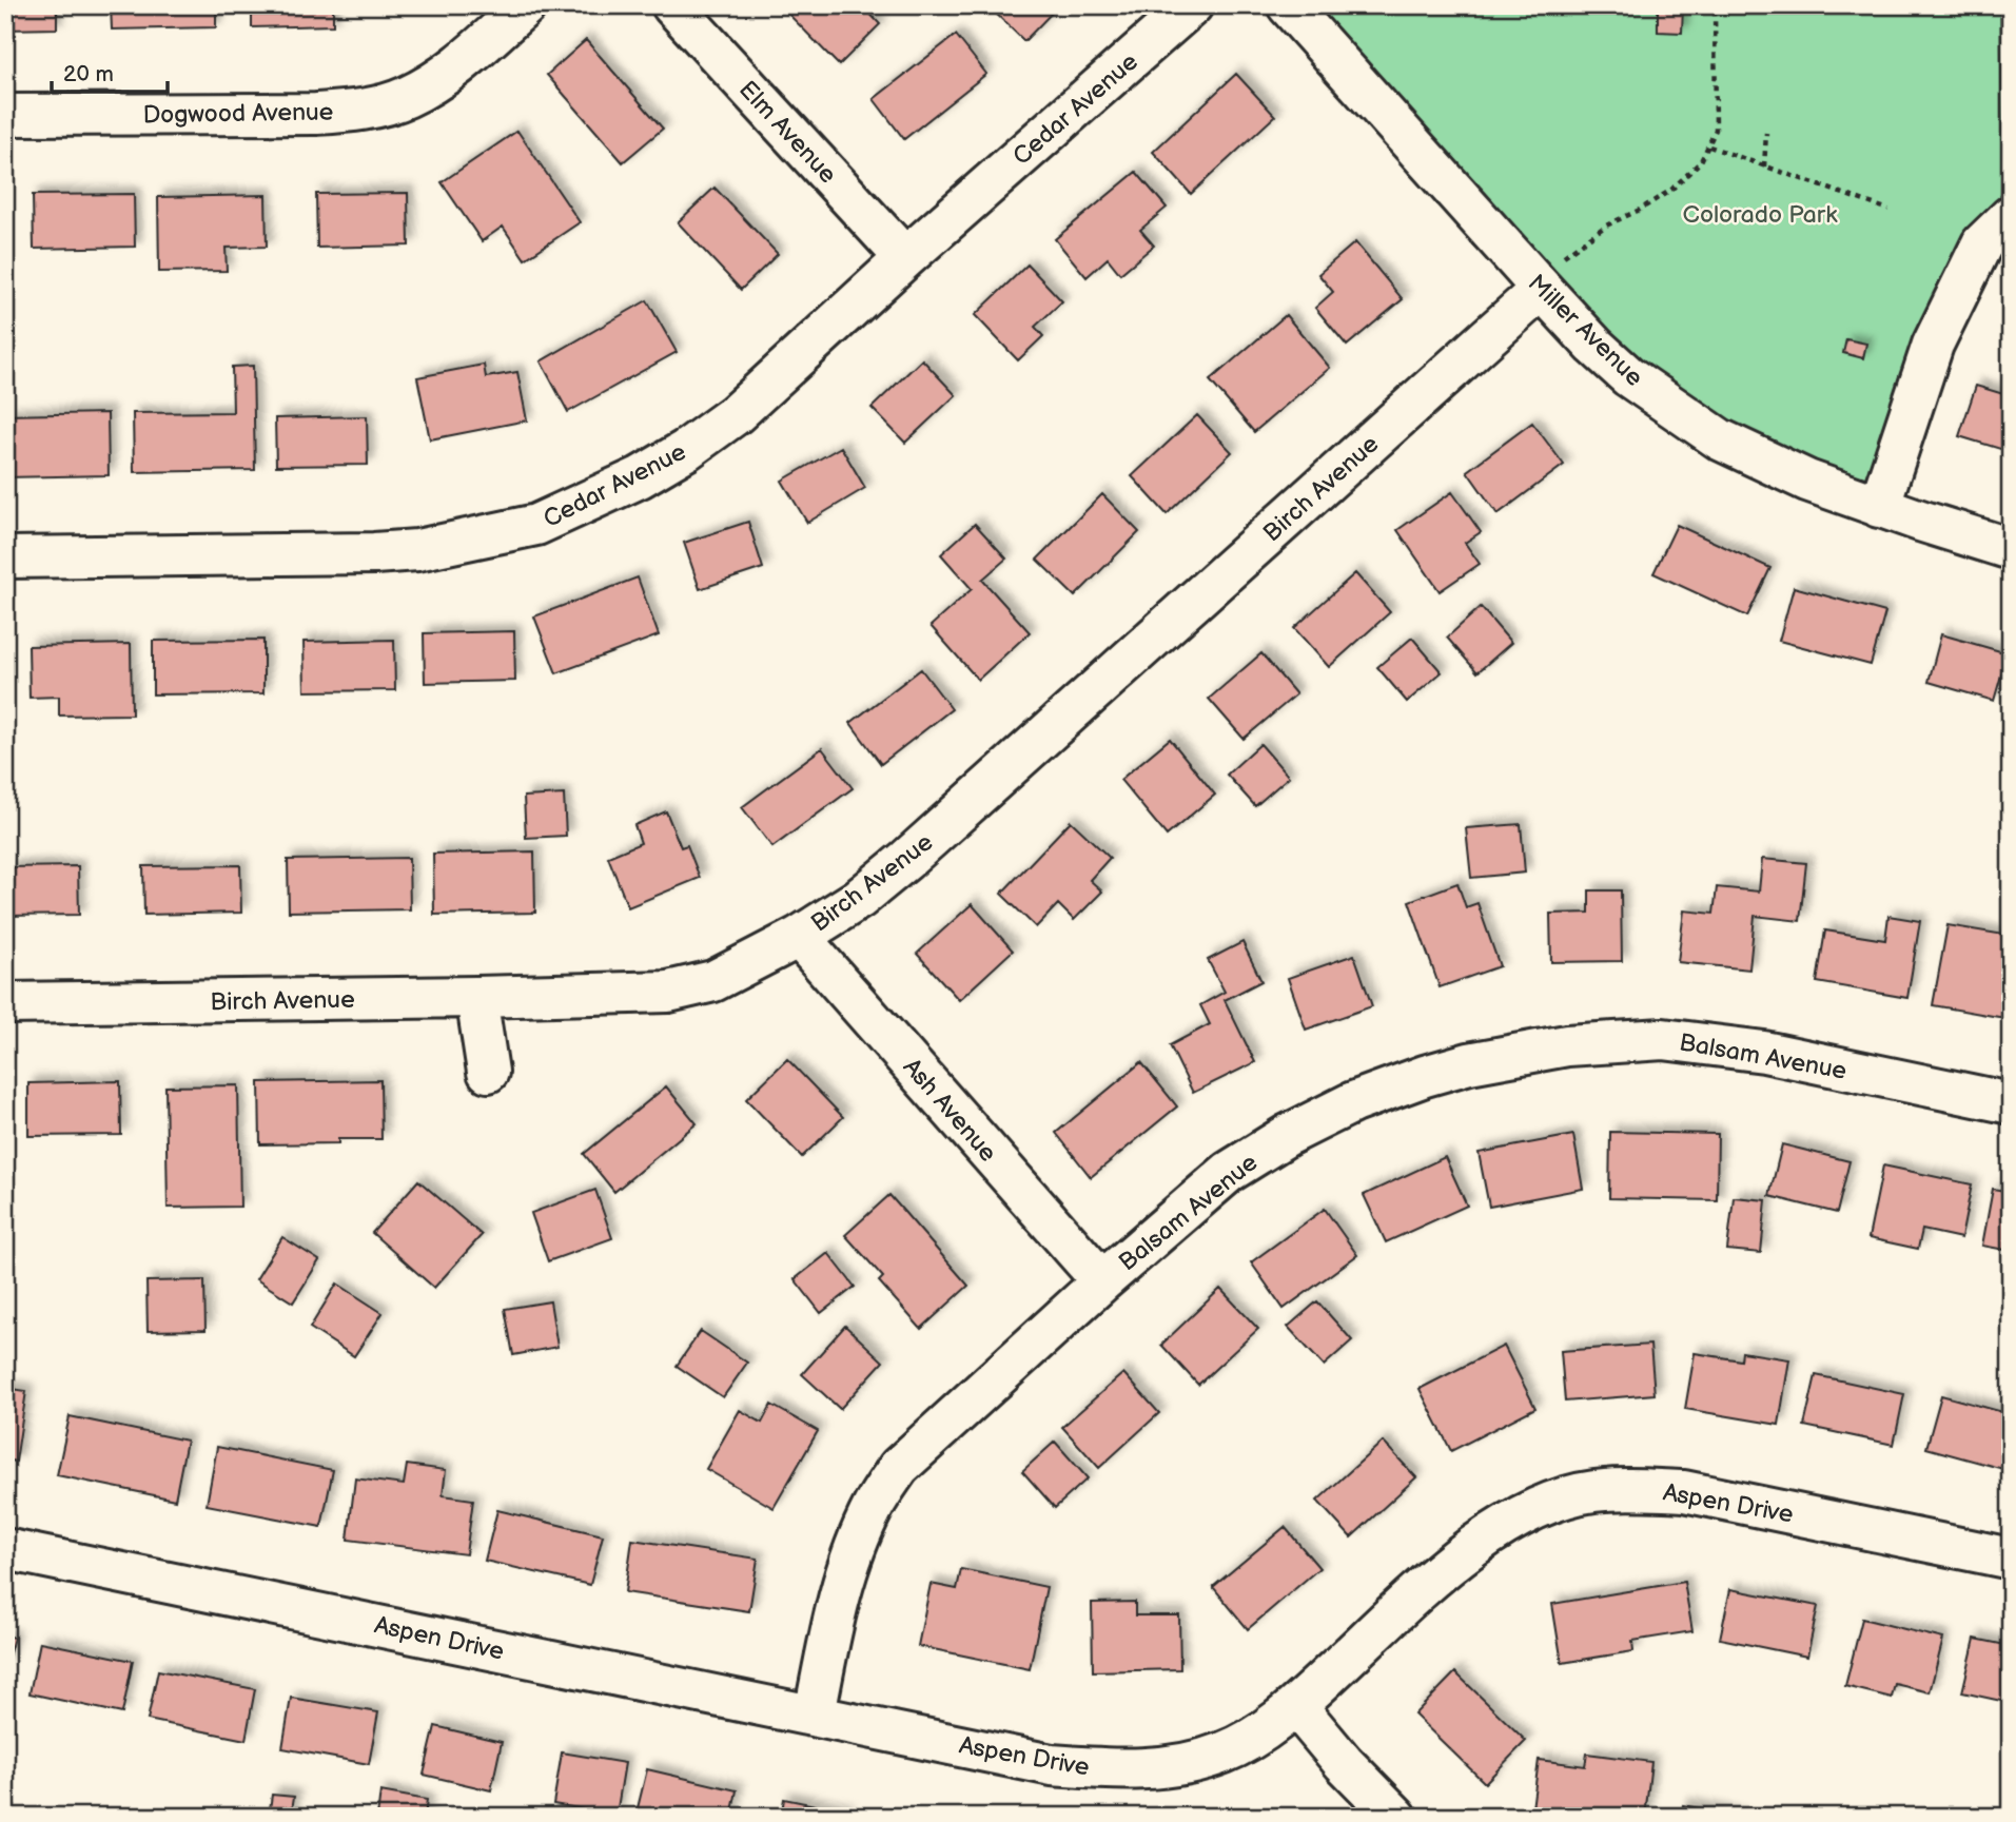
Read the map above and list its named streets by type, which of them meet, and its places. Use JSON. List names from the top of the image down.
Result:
{
  "streets": {
    "street": [
      "Cedar Avenue",
      "Dogwood Avenue",
      "Elm Avenue",
      "Miller Avenue",
      "Birch Avenue",
      "Balsam Avenue",
      "Ash Avenue",
      "Aspen Drive"
    ]
  },
  "crossings": [
    ["Cedar Avenue", "Elm Avenue"],
    ["Miller Avenue", "Birch Avenue"],
    ["Birch Avenue", "Ash Avenue"],
    ["Balsam Avenue", "Ash Avenue"],
    ["Balsam Avenue", "Aspen Drive"]
  ],
  "parks": ["Colorado Park"],
  "scale_bar": "20 m"
}
